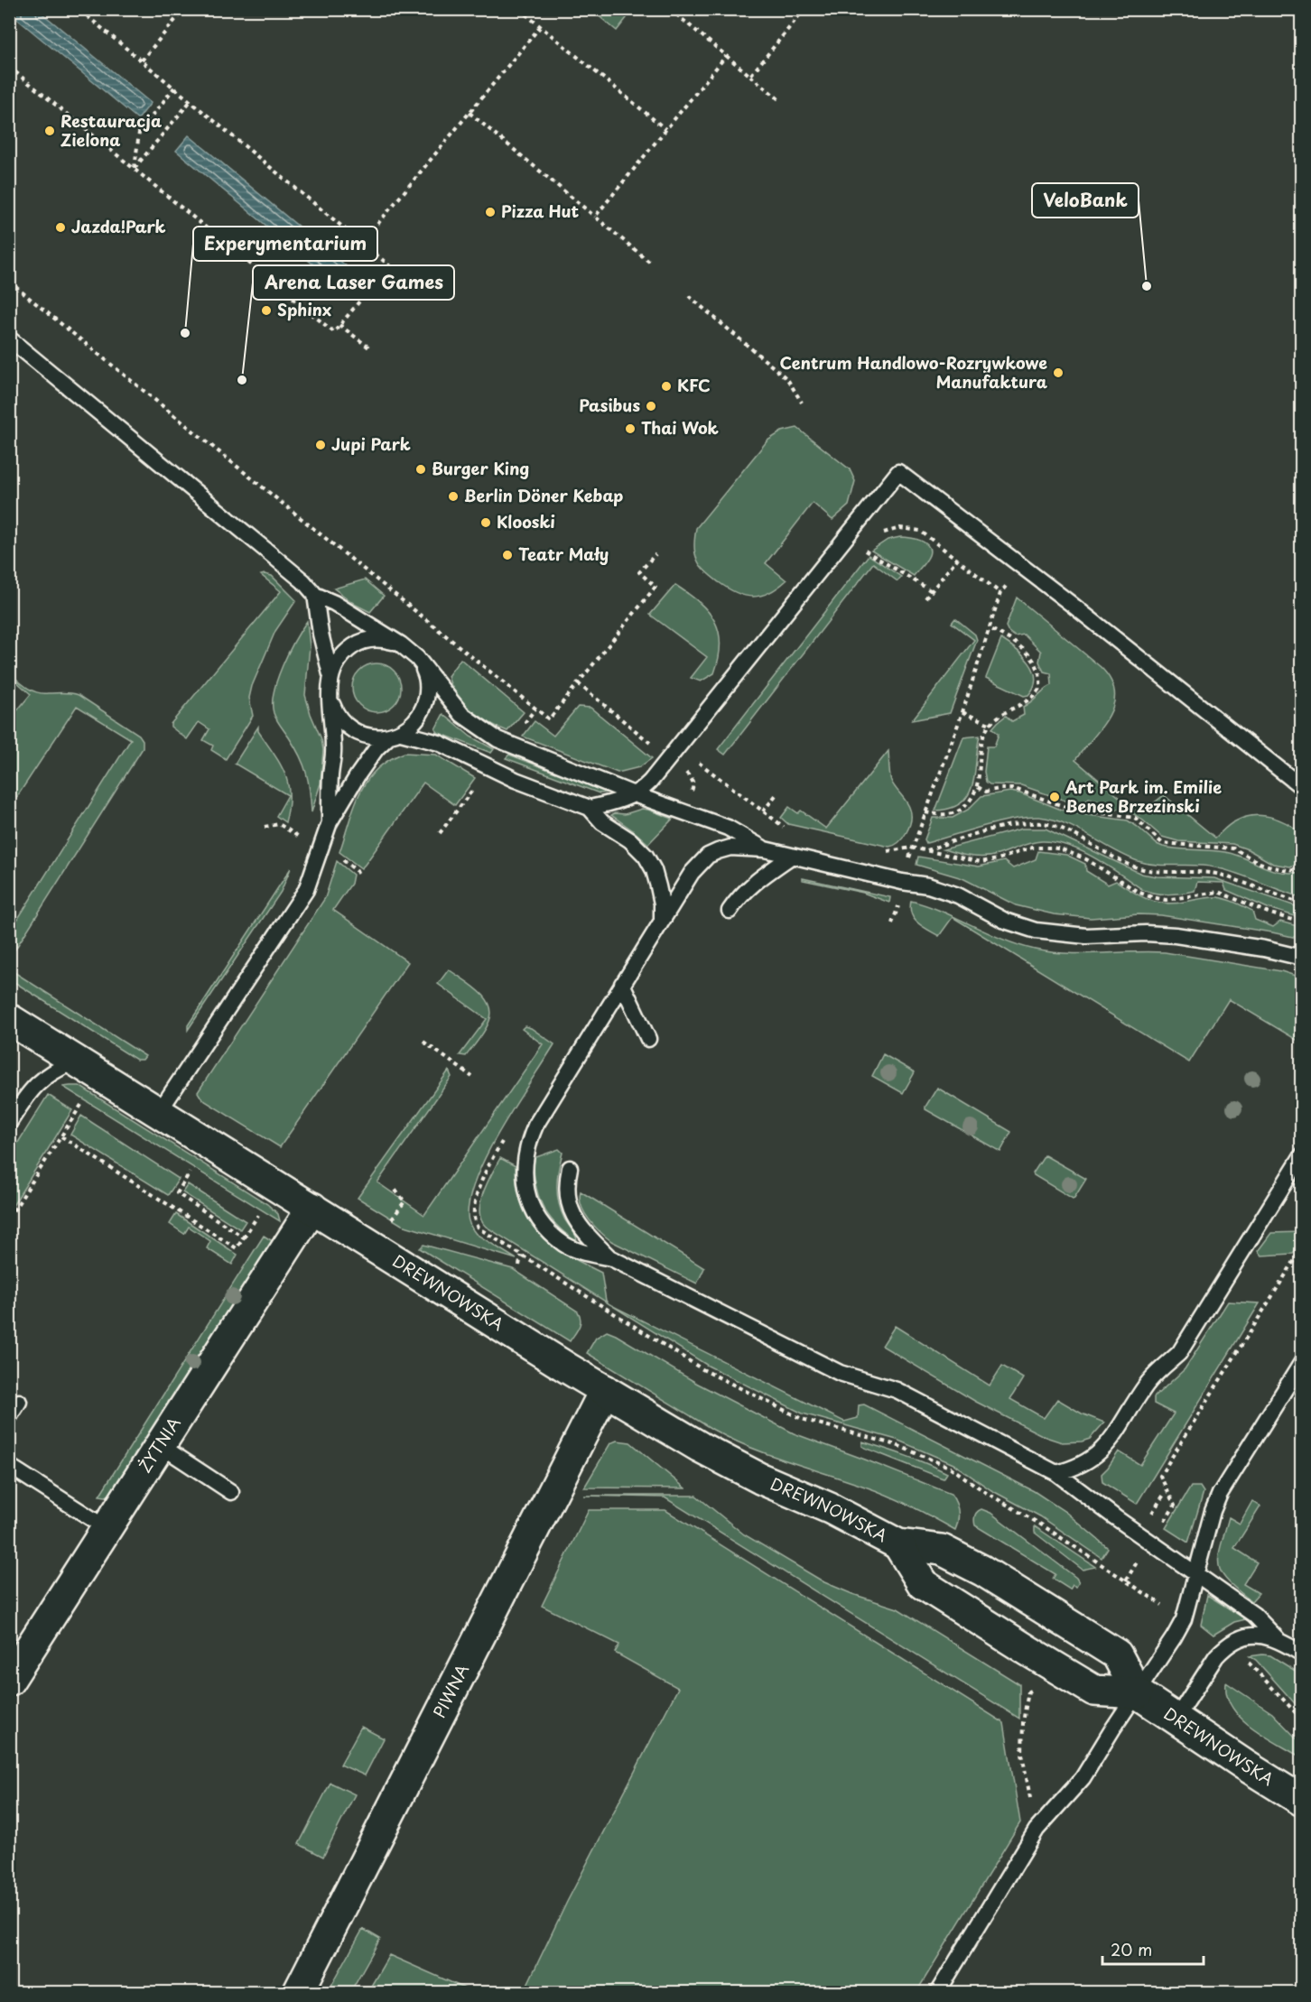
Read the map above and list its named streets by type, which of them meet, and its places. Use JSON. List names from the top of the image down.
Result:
{
  "streets": {
    "main road": ["DREWNOWSKA", "ŻYTNIA", "PIWNA"]
  },
  "crossings": [
    ["DREWNOWSKA", "ŻYTNIA"],
    ["DREWNOWSKA", "PIWNA"]
  ],
  "places": [
    "Restauracja Zielona",
    "Pizza Hut",
    "Jazda!Park",
    "VeloBank",
    "Sphinx",
    "Experymentarium",
    "Centrum Handlowo-Rozrywkowe Manufaktura",
    "Arena Laser Games",
    "KFC",
    "Pasibus",
    "Thai Wok",
    "Jupi Park",
    "Burger King",
    "Berlin Döner Kebap",
    "Klooski",
    "Teatr Mały",
    "Art Park im. Emilie Benes Brzezinski"
  ],
  "scale_bar": "20 m"
}
